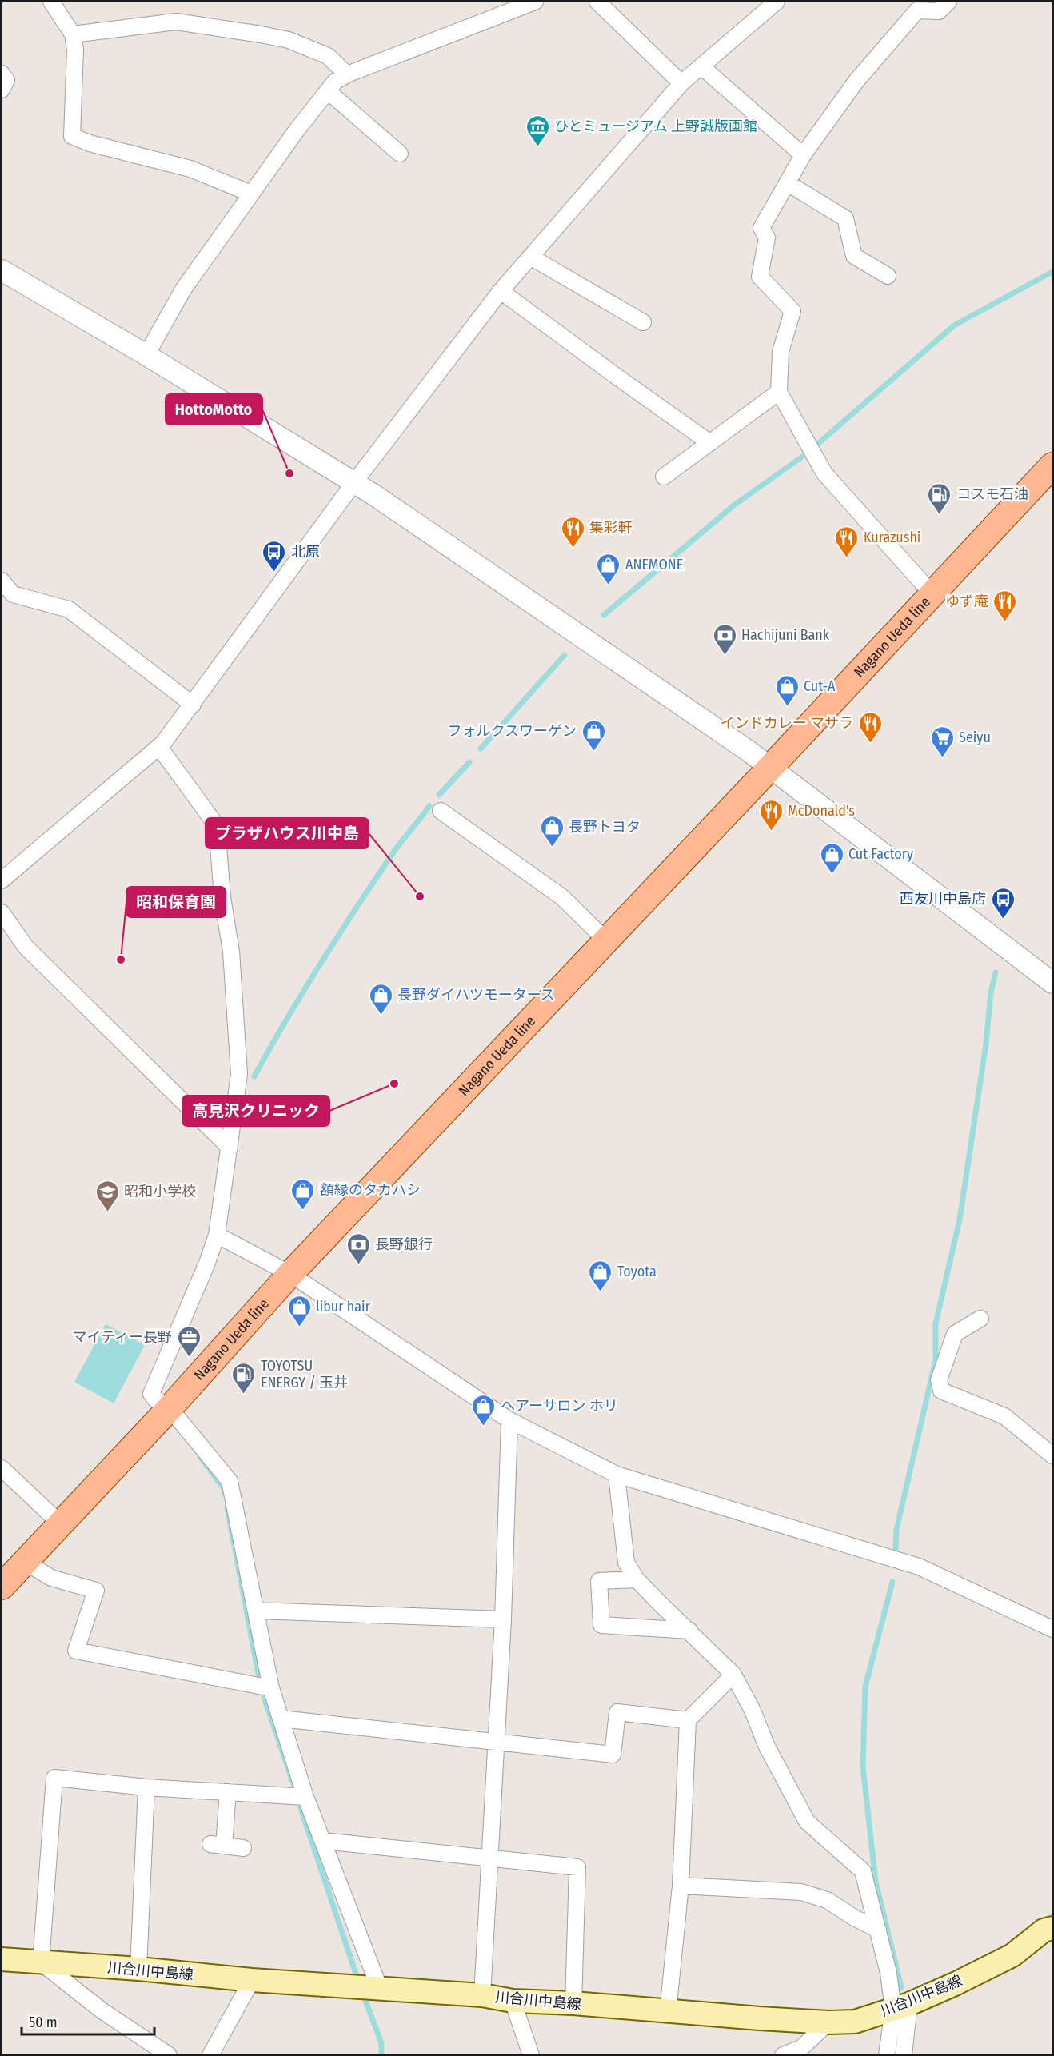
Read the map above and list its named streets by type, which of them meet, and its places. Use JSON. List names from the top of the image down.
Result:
{
  "streets": {
    "main road": ["Nagano Ueda line", "川合川中島線"]
  },
  "places": {
    "museum": ["ひとミュージアム 上野誠版画館"],
    "other": [
      "HottoMotto",
      "プラザハウス川中島",
      "昭和保育園",
      "高見沢クリニック"
    ],
    "fuel station": ["コスモ石油", "TOYOTSU ENERGY / 玉井"],
    "restaurant": [
      "集彩軒",
      "Kurazushi",
      "ゆず庵",
      "インドカレー マサラ",
      "McDonald's"
    ],
    "bus stop": ["北原", "西友川中島店"],
    "shop": [
      "ANEMONE",
      "Cut-A",
      "フォルクスワーゲン",
      "長野トヨタ",
      "Cut Factory",
      "長野ダイハツモータース",
      "額縁のタカハシ",
      "Toyota",
      "libur hair",
      "ヘアーサロン ホリ"
    ],
    "bank": ["Hachijuni Bank", "長野銀行"],
    "supermarket": ["Seiyu"],
    "school or university": ["昭和小学校"],
    "office": ["マイティー長野"]
  },
  "scale_bar": "50 m"
}
